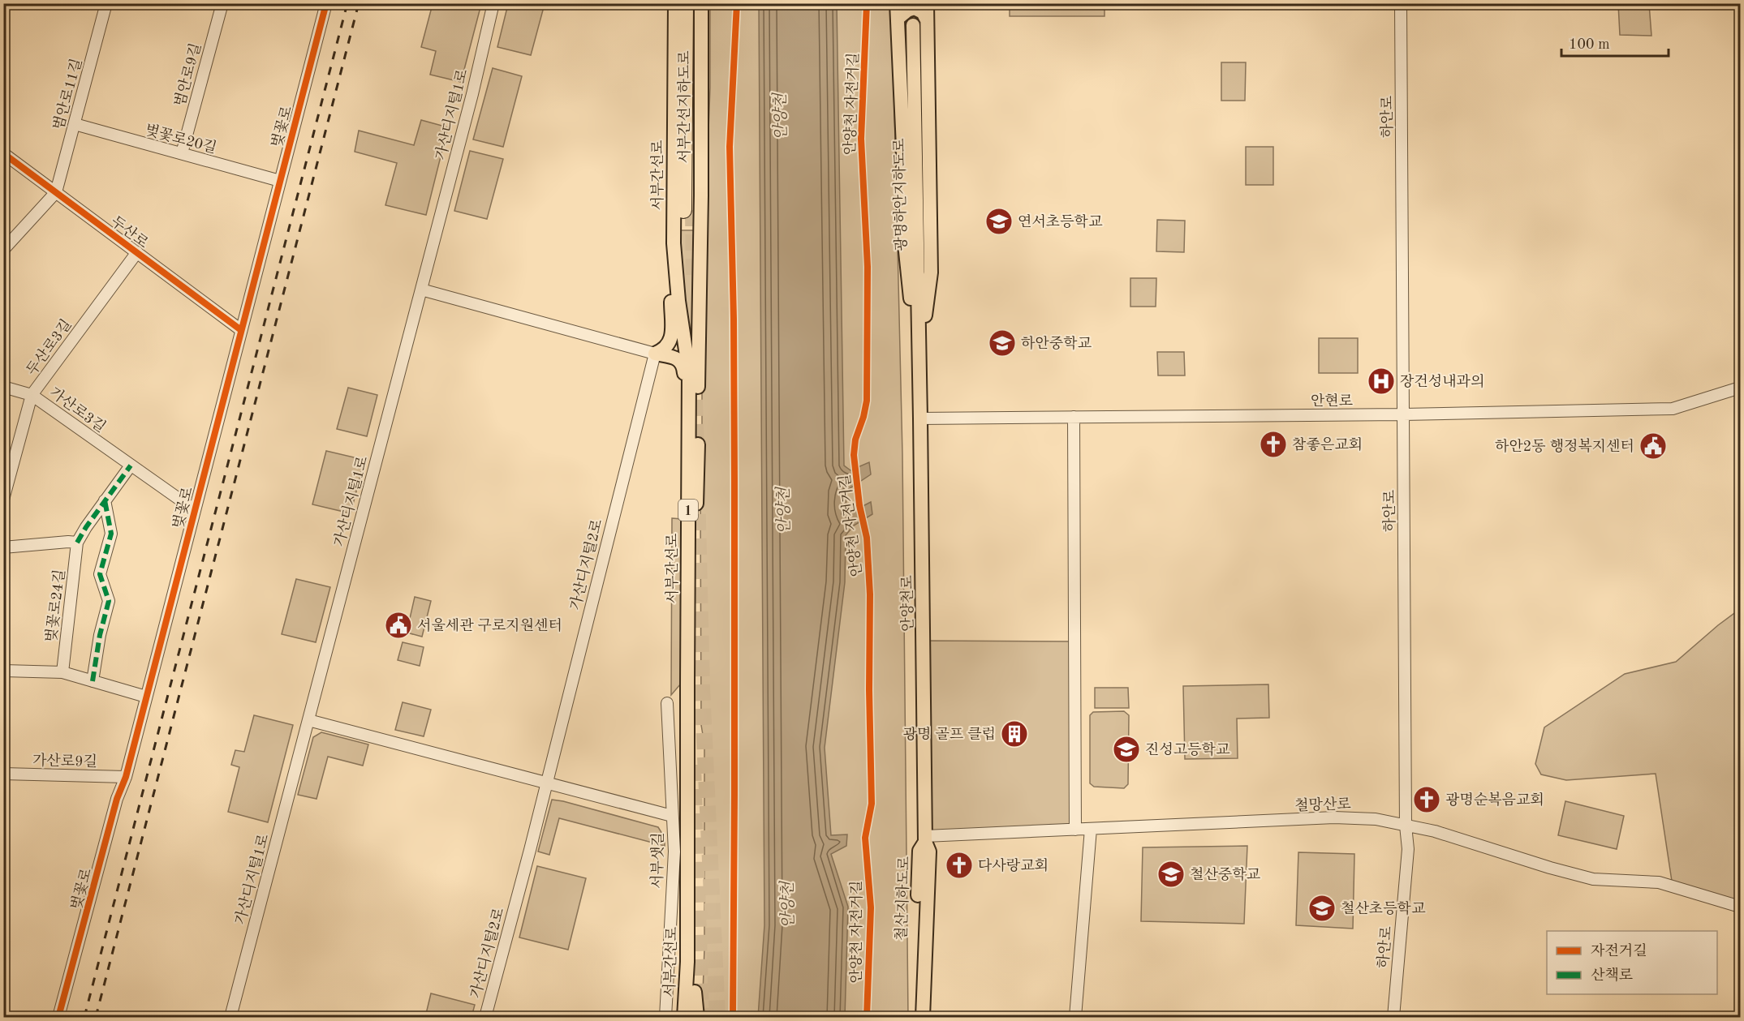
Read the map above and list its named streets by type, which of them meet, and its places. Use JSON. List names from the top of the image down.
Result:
{
  "streets": {
    "highway": ["서부간선지하도로"],
    "main road": [
      "서부간선로",
      "광명하안지하도로",
      "1",
      "안양천로",
      "철산지하도로"
    ],
    "street": [
      "범안로9길",
      "범안로11길",
      "가산디지털1로",
      "하안로",
      "벚꽃로",
      "벚꽃로20길",
      "두산로",
      "두산로3길",
      "안현로",
      "가산로3길",
      "가산디지털2로",
      "벚꽃로24길",
      "가산로9길",
      "철망산로",
      "서부샛길"
    ],
    "cycle path": ["안양천 자전거길"]
  },
  "crossings": [
    ["범안로9길", "벚꽃로20길"],
    ["범안로11길", "벚꽃로20길"],
    ["범안로11길", "두산로"],
    ["하안로", "안현로"],
    ["하안로", "철망산로"],
    ["벚꽃로", "벚꽃로20길"],
    ["벚꽃로", "두산로"],
    ["벚꽃로", "가산로3길"],
    ["벚꽃로", "가산로9길"],
    ["광명하안지하도로", "안양천로"],
    ["두산로", "두산로3길"],
    ["두산로3길", "가산로3길"],
    ["안현로", "안양천로"],
    ["안양천로", "철망산로"],
    ["안양천로", "철산지하도로"],
    ["철망산로", "철산지하도로"]
  ],
  "water": ["안양천"],
  "places": {
    "school or university": [
      "연서초등학교",
      "하안중학교",
      "진성고등학교",
      "철산중학교",
      "철산초등학교"
    ],
    "hospital": ["장건성내과의"],
    "church": ["참좋은교회", "광명순복음교회", "다사랑교회"],
    "public building": ["하안2동 행정복지센터", "서울세관 구로지원센터"],
    "building": ["광명 골프 클럽"]
  },
  "legend": ["자전거길", "산책로"],
  "scale_bar": "100 m"
}
